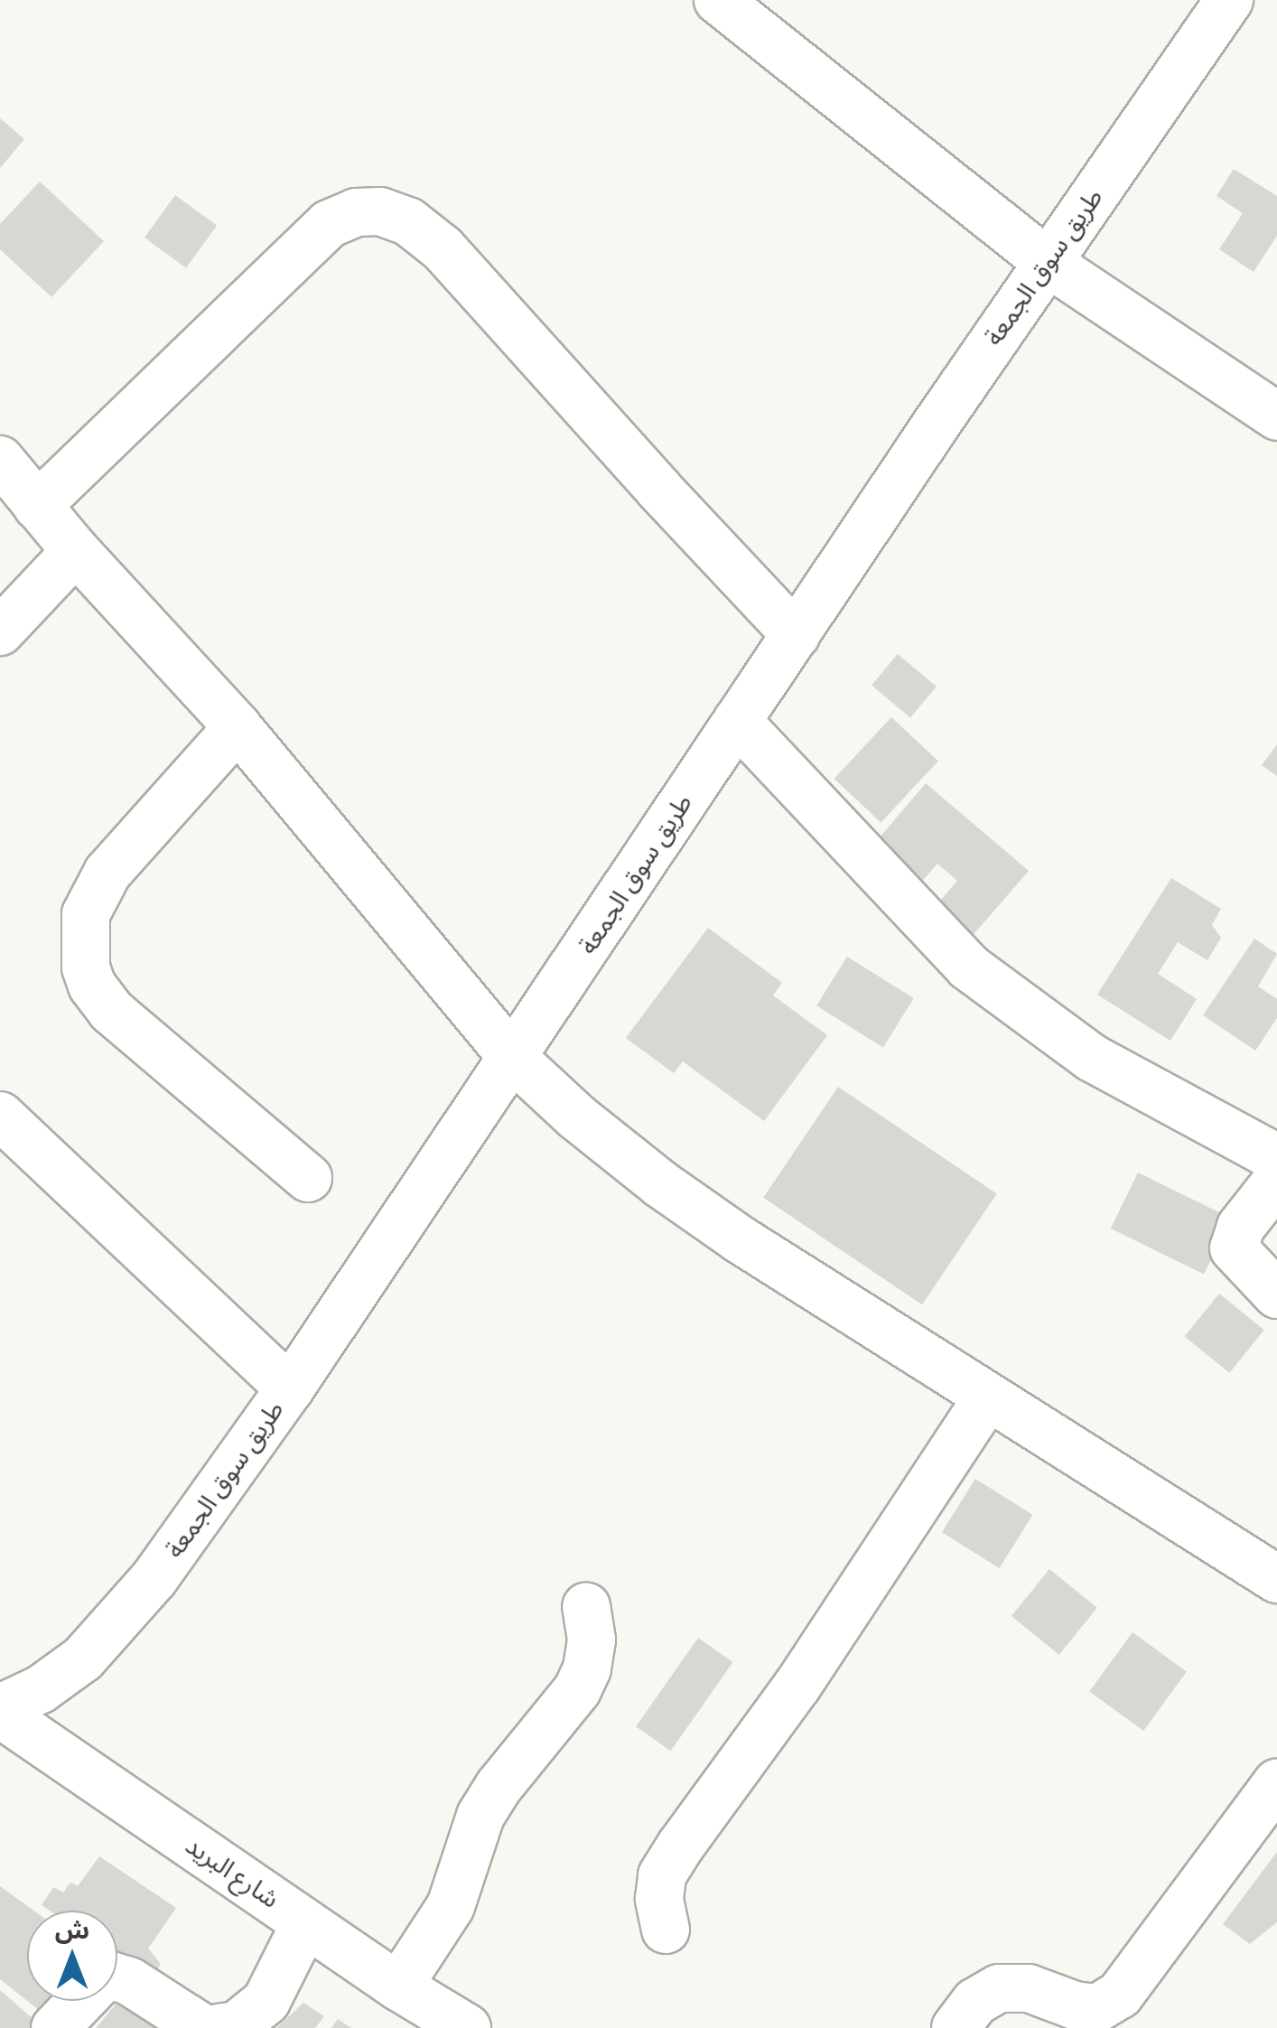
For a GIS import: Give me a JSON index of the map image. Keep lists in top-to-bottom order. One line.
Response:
{"streets":{"street":["طريق سوق الجمعة","شارع البريد"]},"crossings":[["طريق سوق الجمعة","شارع البريد"]],"north":"top"}
